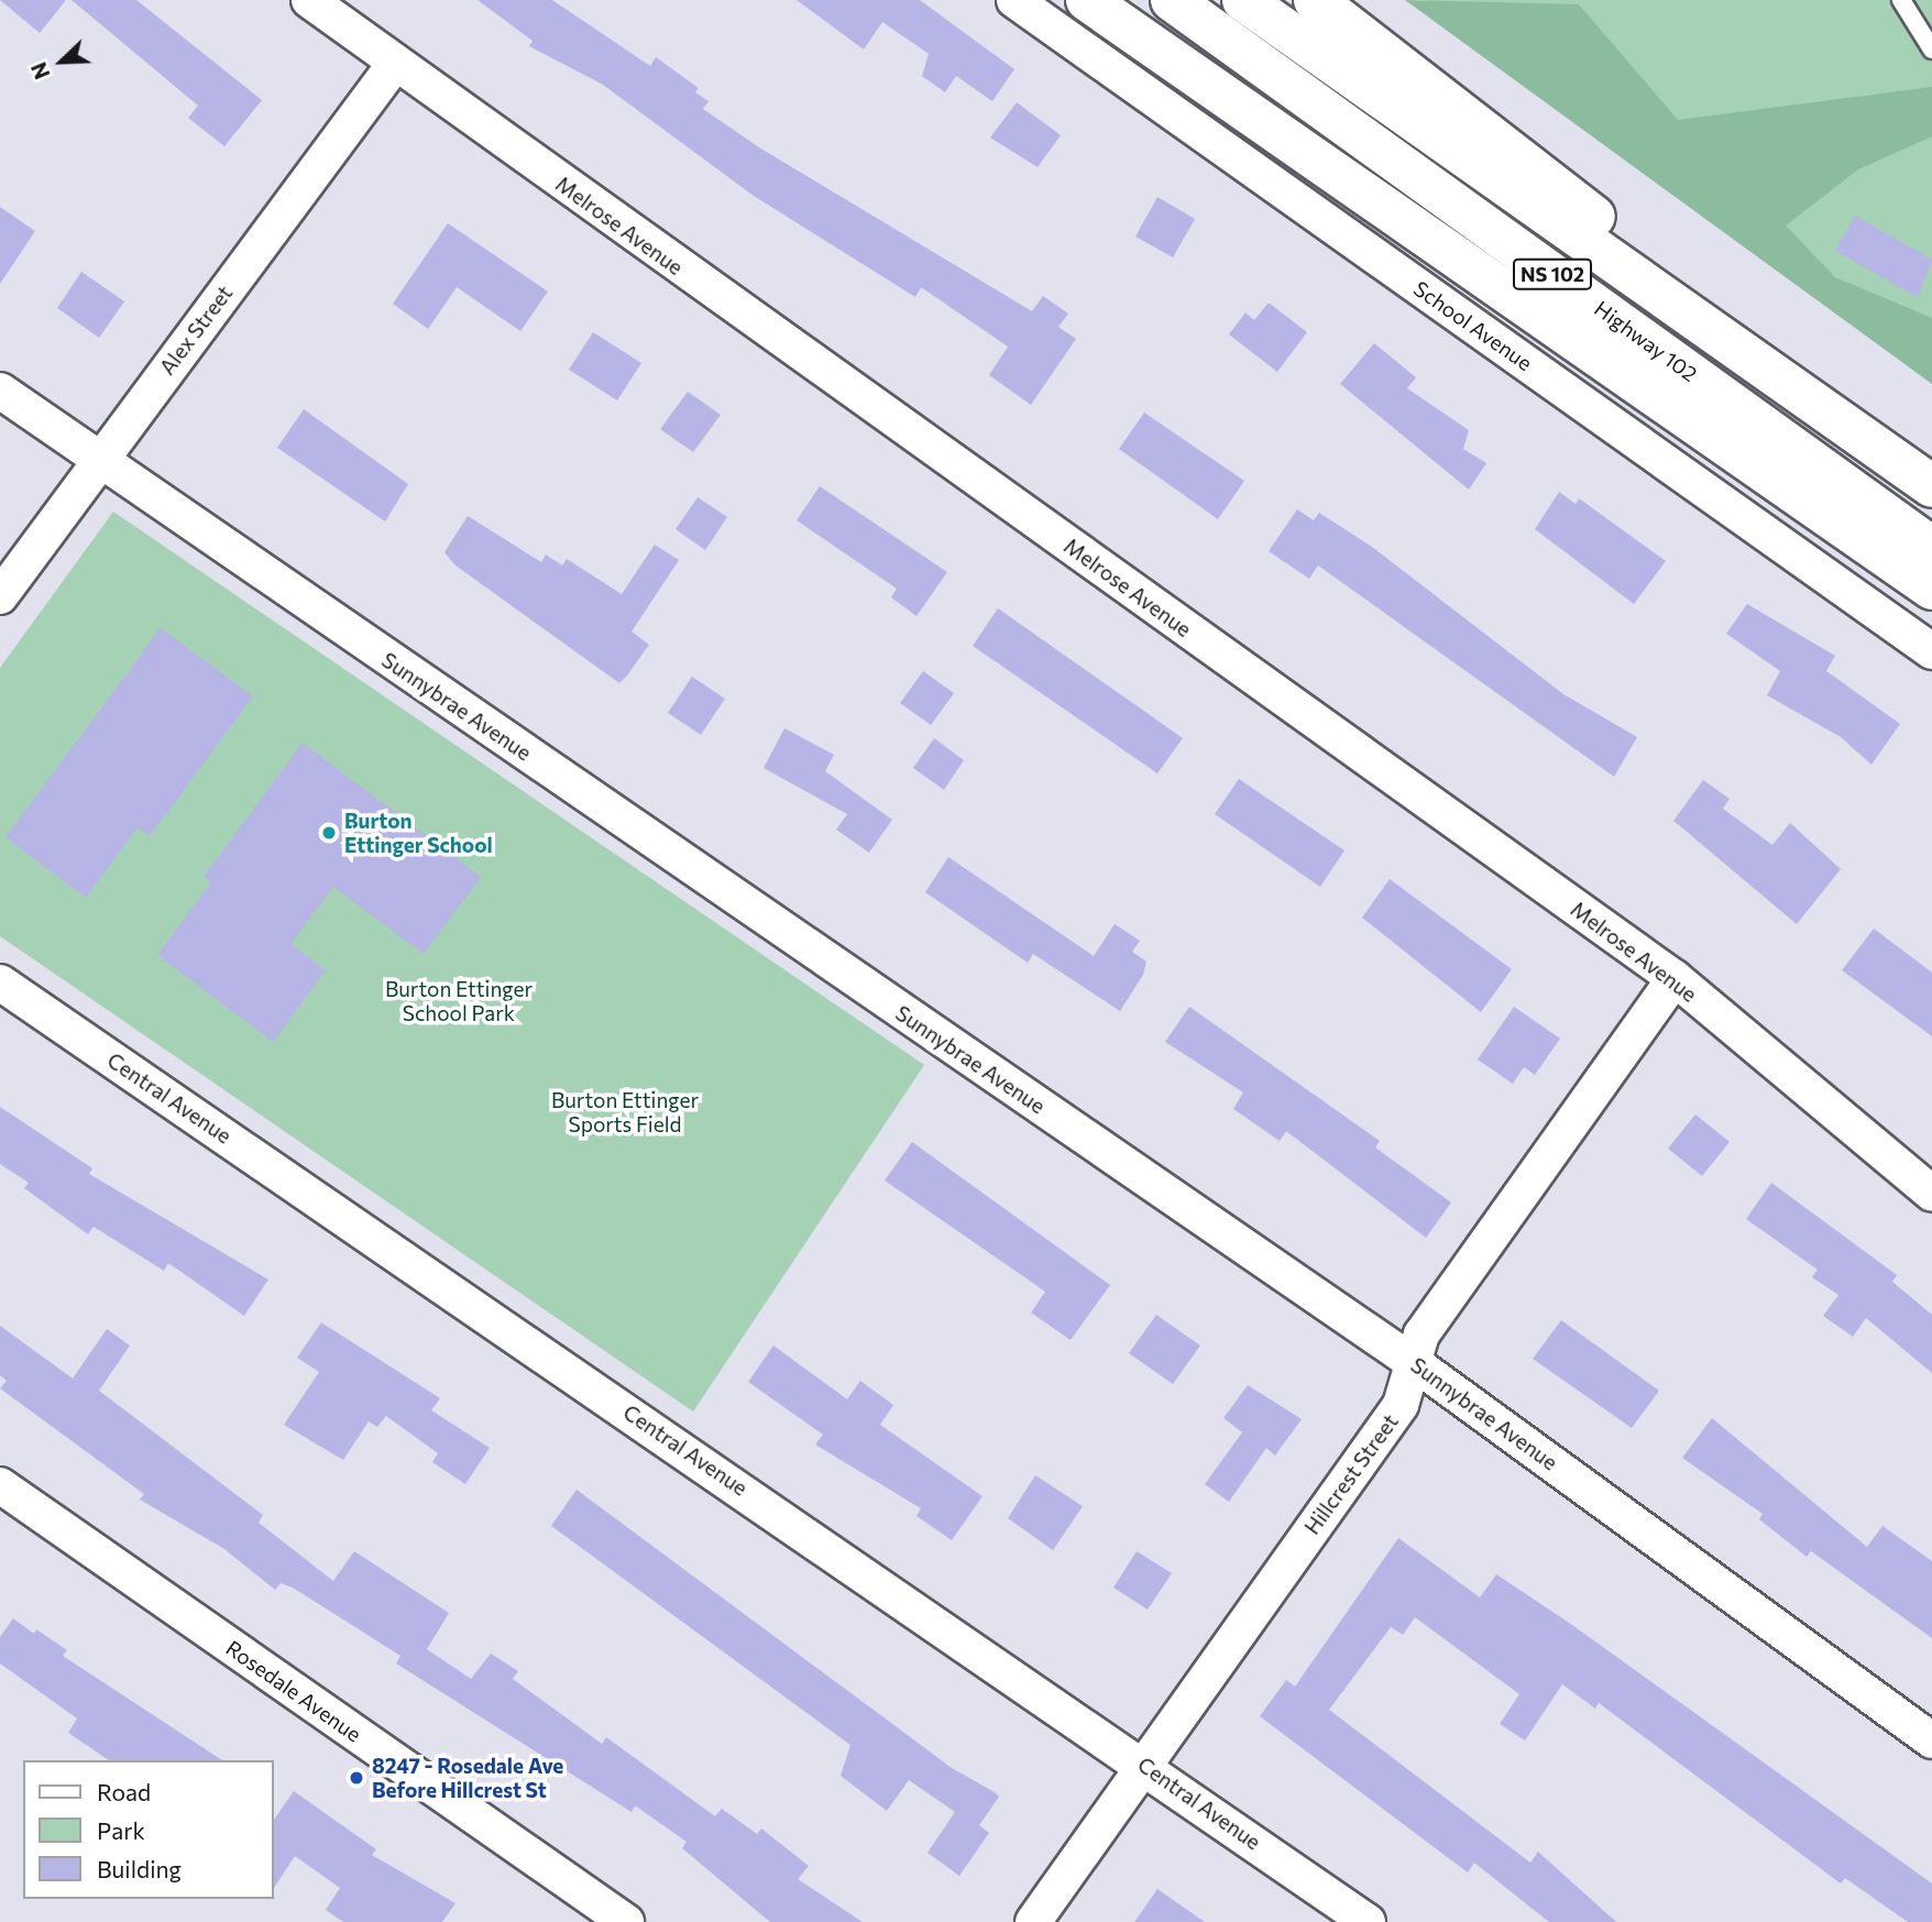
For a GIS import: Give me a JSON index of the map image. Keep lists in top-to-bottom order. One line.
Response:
{"streets":{"highway":["NS 102","Highway 102"],"street":["Melrose Avenue","School Avenue","Alex Street","Sunnybrae Avenue","Central Avenue","Hillcrest Street","Rosedale Avenue"]},"crossings":[["Melrose Avenue","Alex Street"],["Melrose Avenue","Hillcrest Street"],["Alex Street","Sunnybrae Avenue"],["Sunnybrae Avenue","Hillcrest Street"],["Central Avenue","Hillcrest Street"]],"parks":["Burton Ettinger School Park","Burton Ettinger Sports Field"],"places":["Burton Ettinger School","8247 - Rosedale Ave Before Hillcrest St"],"legend":["Road","Park","Building"],"north":"bottom left"}
